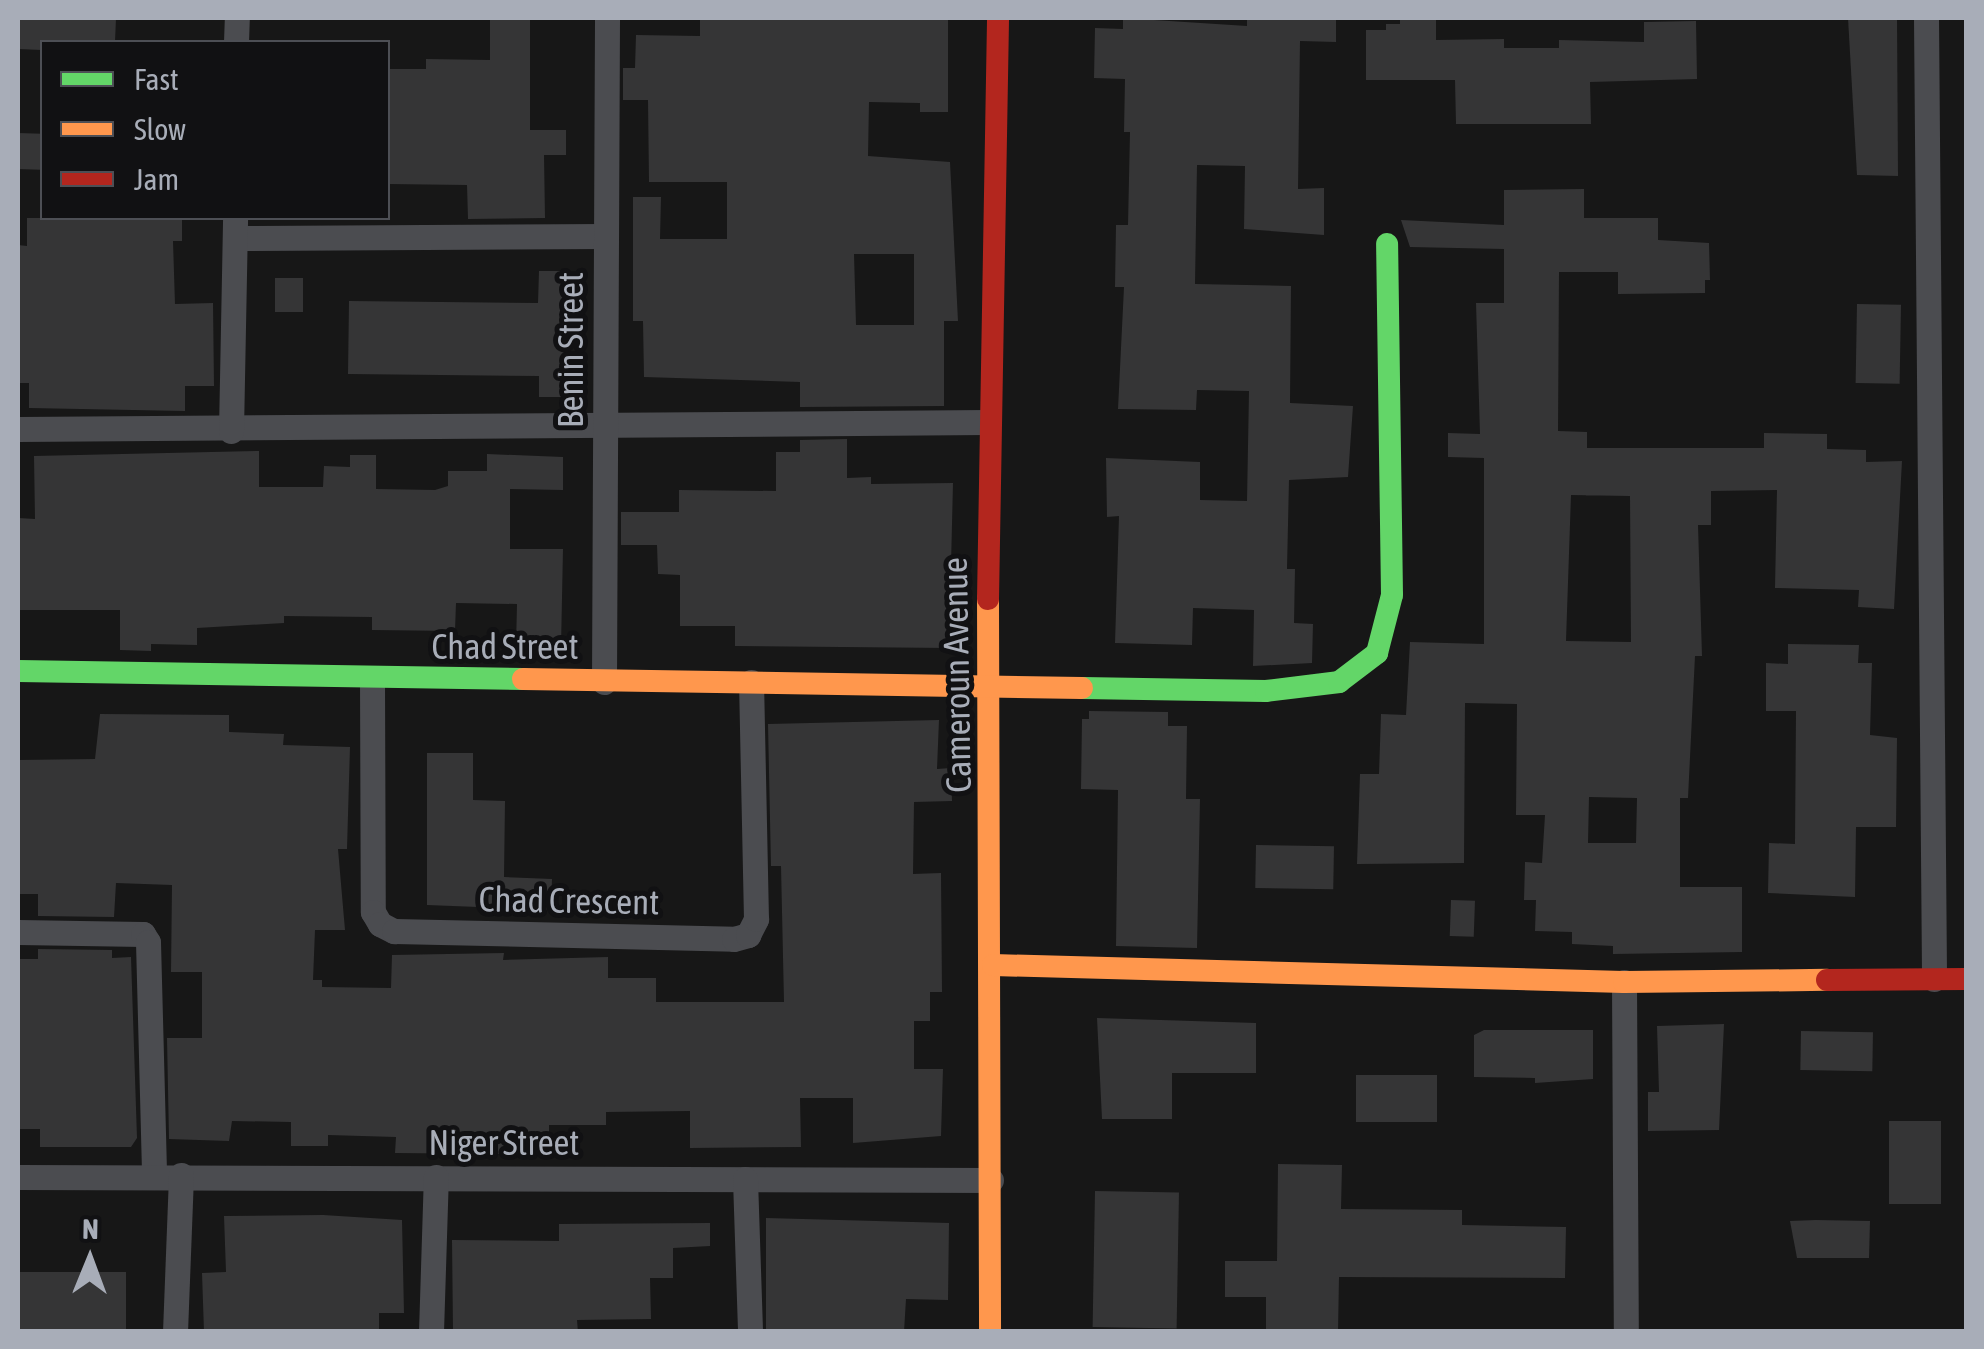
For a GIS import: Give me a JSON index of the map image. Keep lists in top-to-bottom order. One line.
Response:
{"streets":{"street":["Benin Street","Chad Street","Cameroun Avenue","Chad Crescent","Niger Street"]},"crossings":[["Benin Street","Chad Street"],["Chad Street","Cameroun Avenue"],["Chad Street","Chad Crescent"],["Cameroun Avenue","Niger Street"]],"legend":["Fast","Slow","Jam"],"north":"top"}
